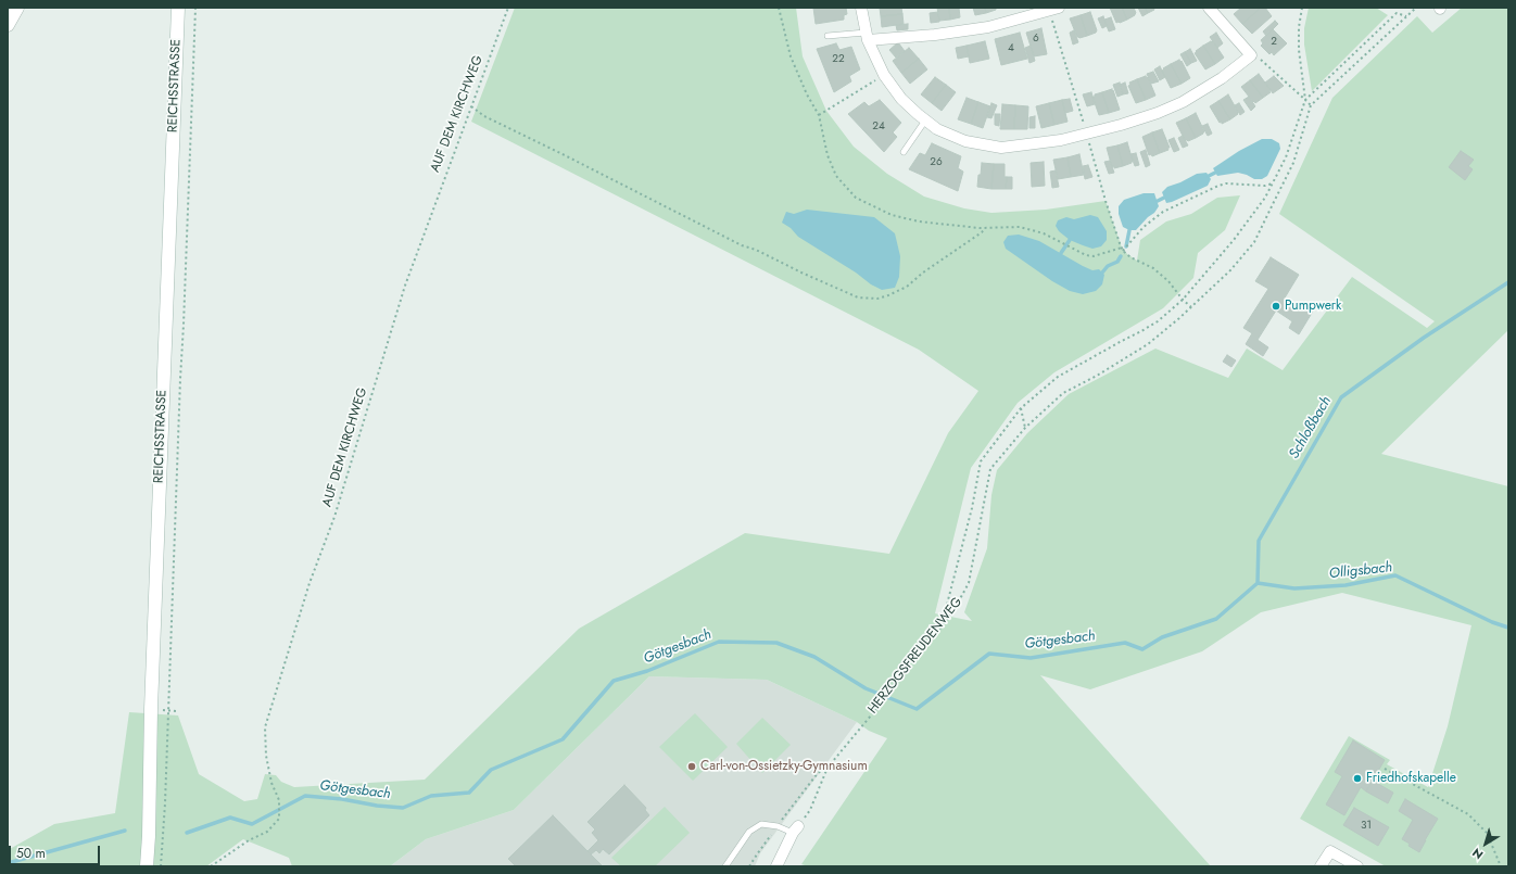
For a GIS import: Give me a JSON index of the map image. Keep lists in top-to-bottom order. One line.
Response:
{"streets":{"main road":["REICHSSTRASSE"],"path":["AUF DEM KIRCHWEG","HERZOGSFREUDENWEG"]},"water":["Schloßbach","Olligsbach","Götgesbach"],"places":["Pumpwerk","Carl-von-Ossietzky-Gymnasium","Friedhofskapelle"],"house_numbers":["6","2","4","22","24","26","31"],"scale_bar":"50 m","north":"bottom left"}
